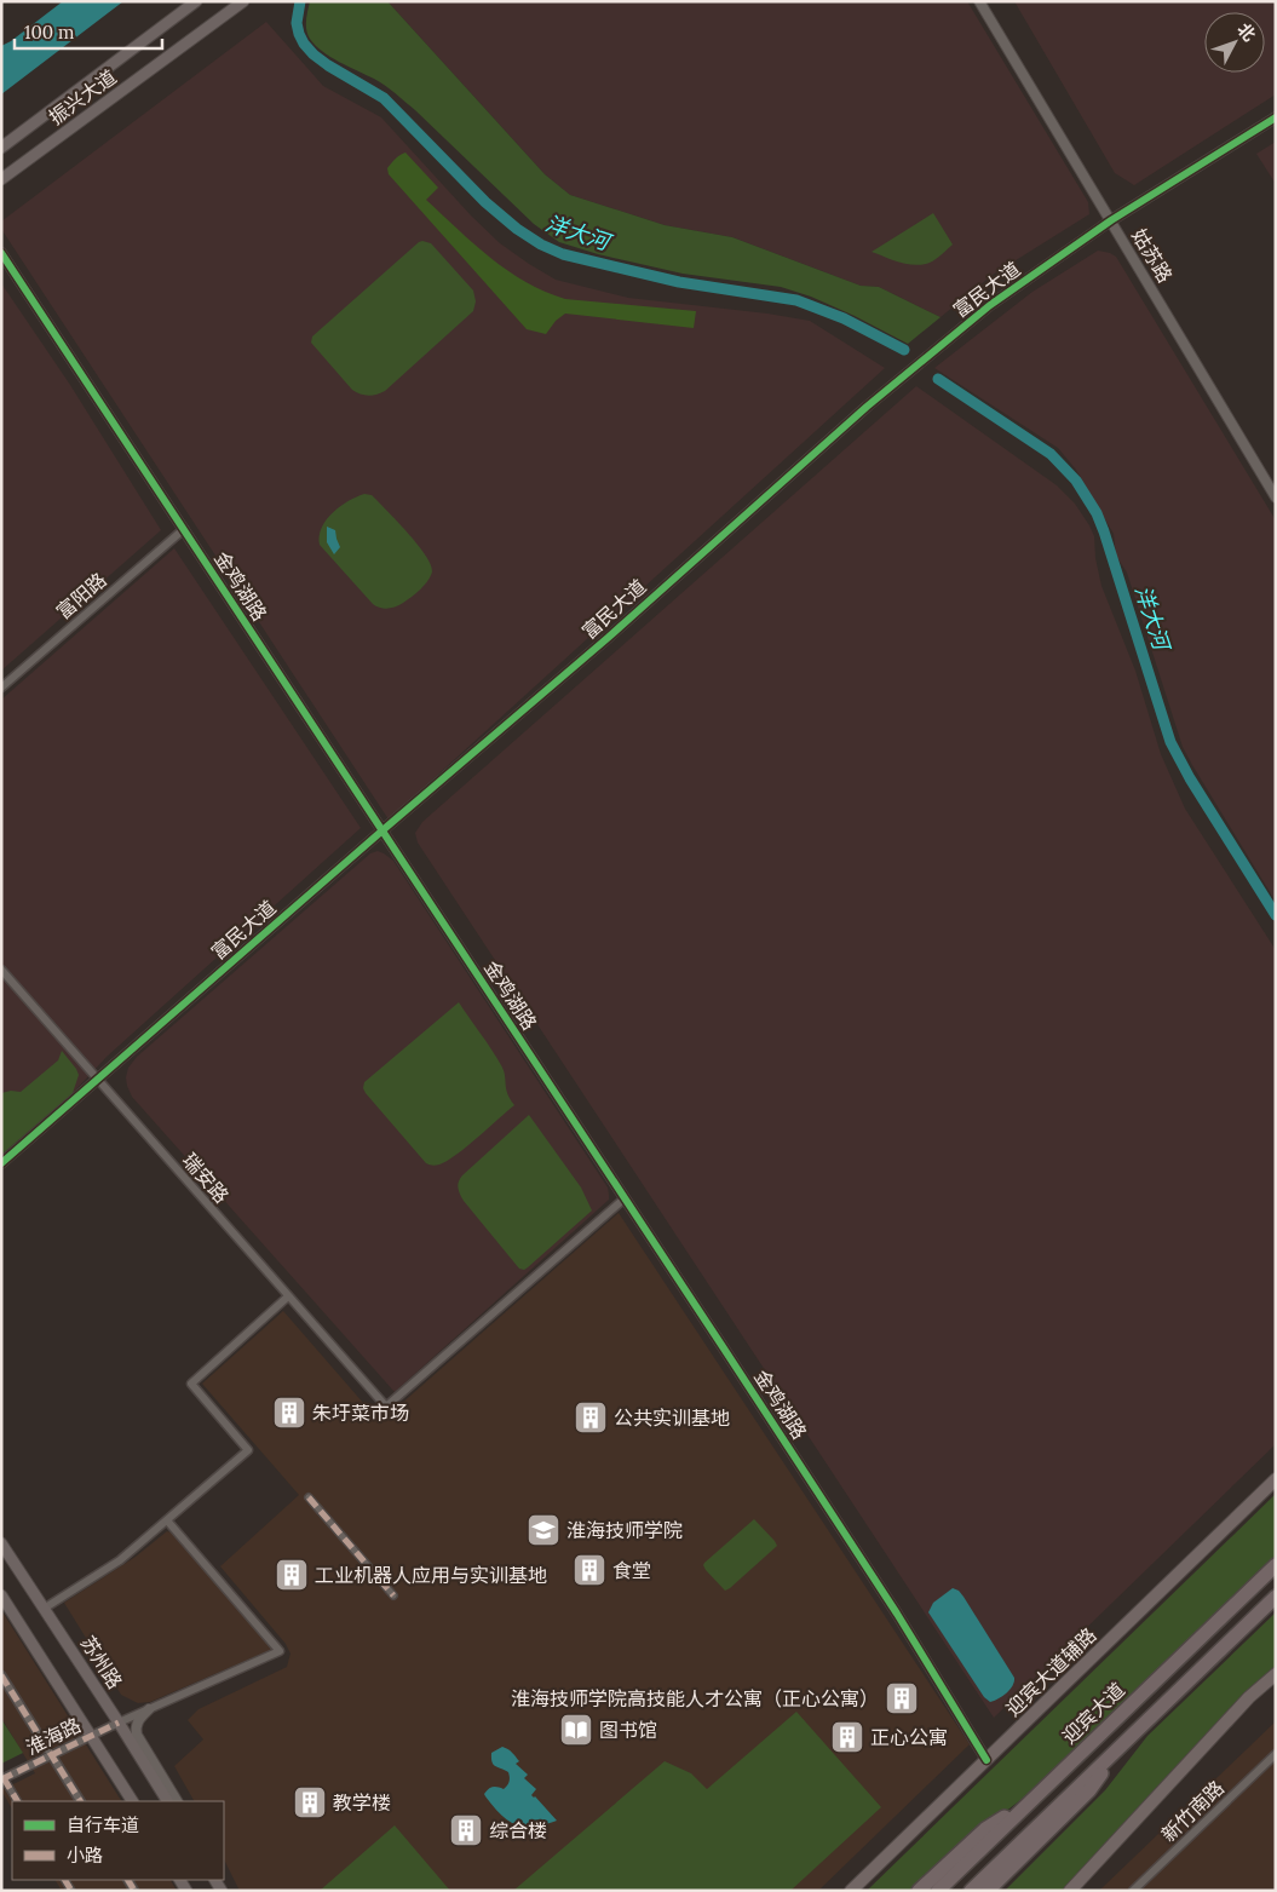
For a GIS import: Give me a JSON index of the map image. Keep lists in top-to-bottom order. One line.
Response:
{"streets":{"highway":["迎宾大道"],"main road":["振兴大道","苏州路","迎宾大道辅路"],"street":["姑苏路","富民大道","金鸡湖路","富阳路","瑞安路","淮海路","新竹南路"]},"crossings":[["姑苏路","富民大道"],["富民大道","金鸡湖路"],["富民大道","瑞安路"],["金鸡湖路","富阳路"],["金鸡湖路","瑞安路"],["金鸡湖路","迎宾大道辅路"],["苏州路","淮海路"]],"water":["洋大河"],"places":{"building":["朱圩菜市场","公共实训基地","食堂","工业机器人应用与实训基地","淮海技师学院高技能人才公寓（正心公寓）","正心公寓","教学楼","综合楼"],"school or university":["淮海技师学院"],"library":["图书馆"]},"legend":["自行车道","小路"],"scale_bar":"100 m","north":"top right"}
